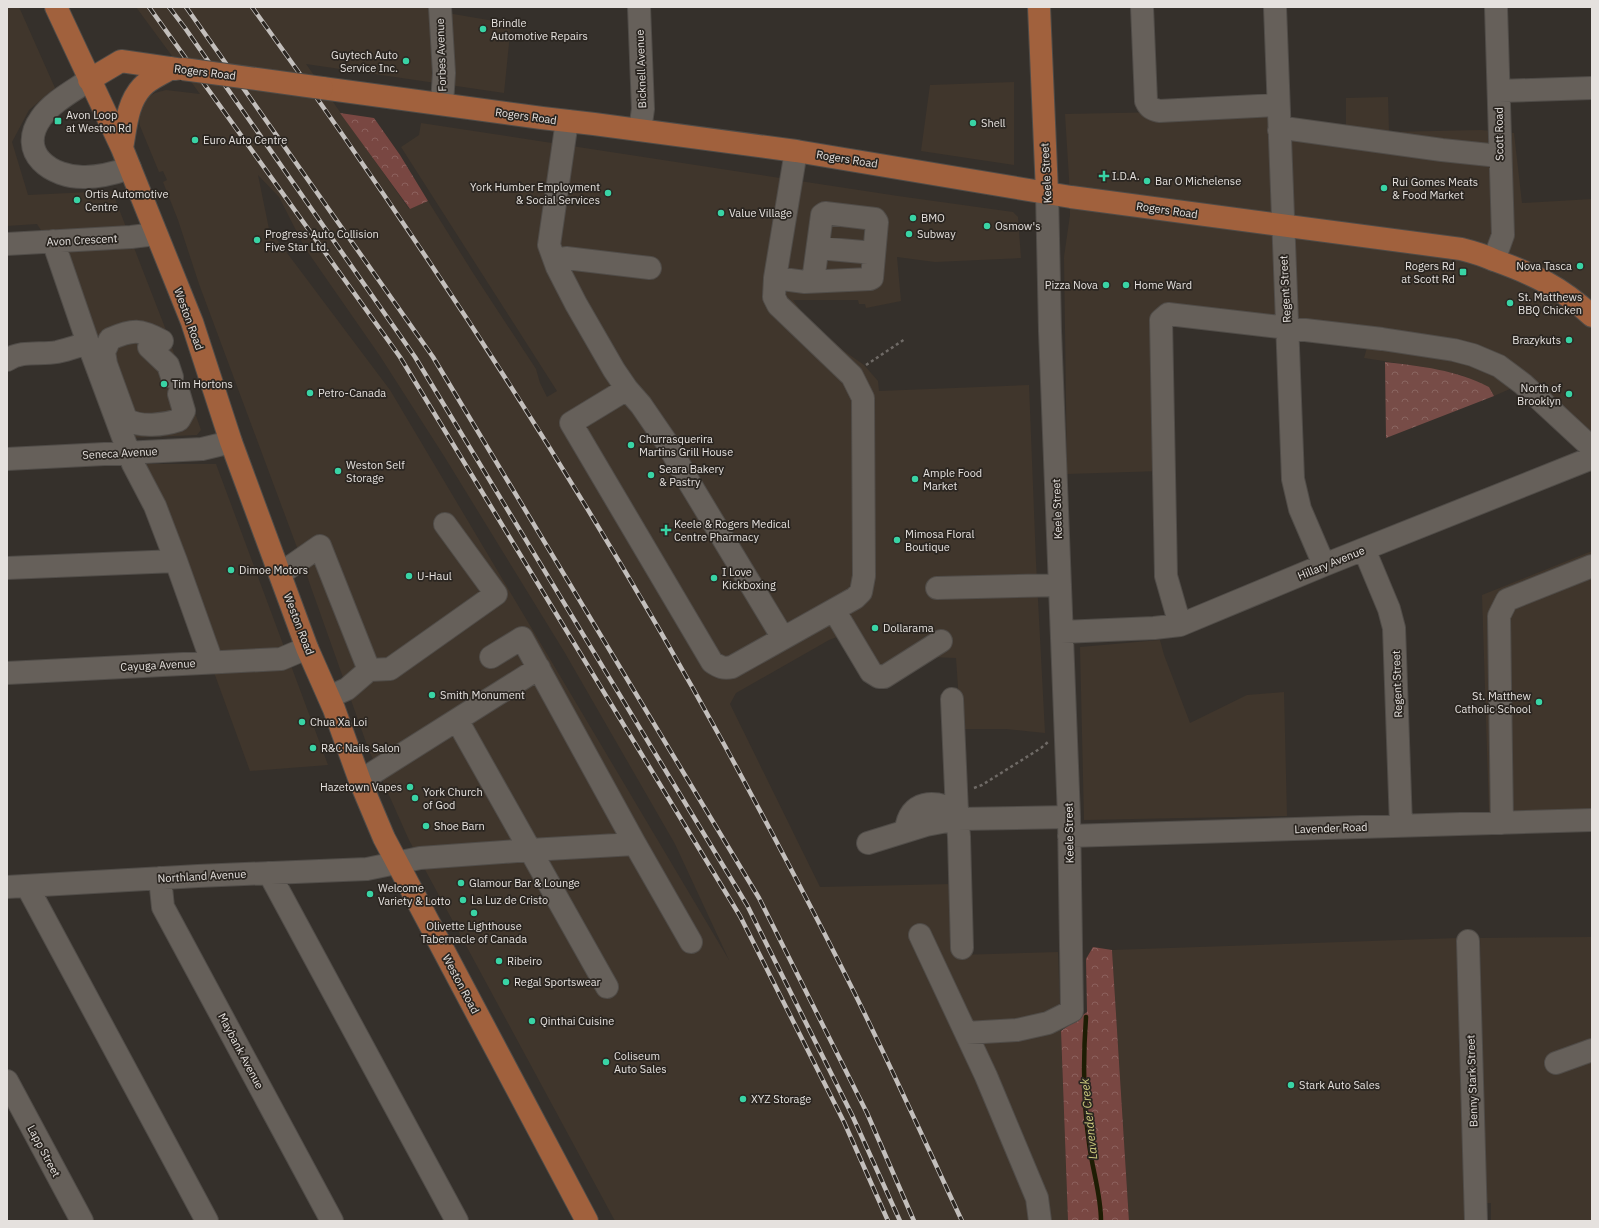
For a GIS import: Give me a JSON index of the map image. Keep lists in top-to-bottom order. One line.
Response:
{"streets":{"main road":["Rogers Road","Keele Street","Weston Road"],"street":["Forbes Avenue","Bicknell Avenue","Scott Road","Avon Crescent","Regent Street","Seneca Avenue","Hillary Avenue","Cayuga Avenue","Lavender Road","Northland Avenue","Maybank Avenue","Benny Stark Street","Lapp Street"]},"crossings":[["Forbes Avenue","Rogers Road"],["Bicknell Avenue","Rogers Road"],["Rogers Road","Scott Road"],["Rogers Road","Keele Street"],["Rogers Road","Regent Street"],["Rogers Road","Weston Road"],["Keele Street","Hillary Avenue"],["Keele Street","Lavender Road"],["Avon Crescent","Weston Road"],["Regent Street","Hillary Avenue"],["Regent Street","Lavender Road"],["Weston Road","Seneca Avenue"],["Weston Road","Cayuga Avenue"],["Weston Road","Northland Avenue"],["Northland Avenue","Maybank Avenue"]],"water":["Lavender Creek"],"places":{"other":["Brindle Automotive Repairs","Guytech Auto Service Inc.","Shell","Euro Auto Centre","Bar O Michelense","Rui Gomes Meats & Food Market","York Humber Employment & Social Services","Ortis Automotive Centre","Value Village","BMO","Osmow's","Subway","Progress Auto Collision Five Star Ltd.","Nova Tasca","Pizza Nova","Home Ward","St. Matthews BBQ Chicken","Brazykuts","Tim Hortons","Petro-Canada","North of Brooklyn","Churrasquerira Martins Grill House","Weston Self Storage","Seara Bakery & Pastry","Ample Food Market","Mimosa Floral Boutique","Dimoe Motors","U-Haul","I Love Kickboxing","Dollarama","Smith Monument","St. Matthew Catholic School","Chua Xa Loi","R&C Nails Salon","Hazetown Vapes","York Church of God","Shoe Barn","Glamour Bar & Lounge","Welcome Variety & Lotto","La Luz de Cristo","Olivette Lighthouse Tabernacle of Canada","Ribeiro","Regal Sportswear","Qinthai Cuisine","Coliseum Auto Sales","Stark Auto Sales","XYZ Storage"],"transit":["Avon Loop at Weston Rd","Rogers Rd at Scott Rd"],"health":["I.D.A.","Keele & Rogers Medical Centre Pharmacy"]}}
